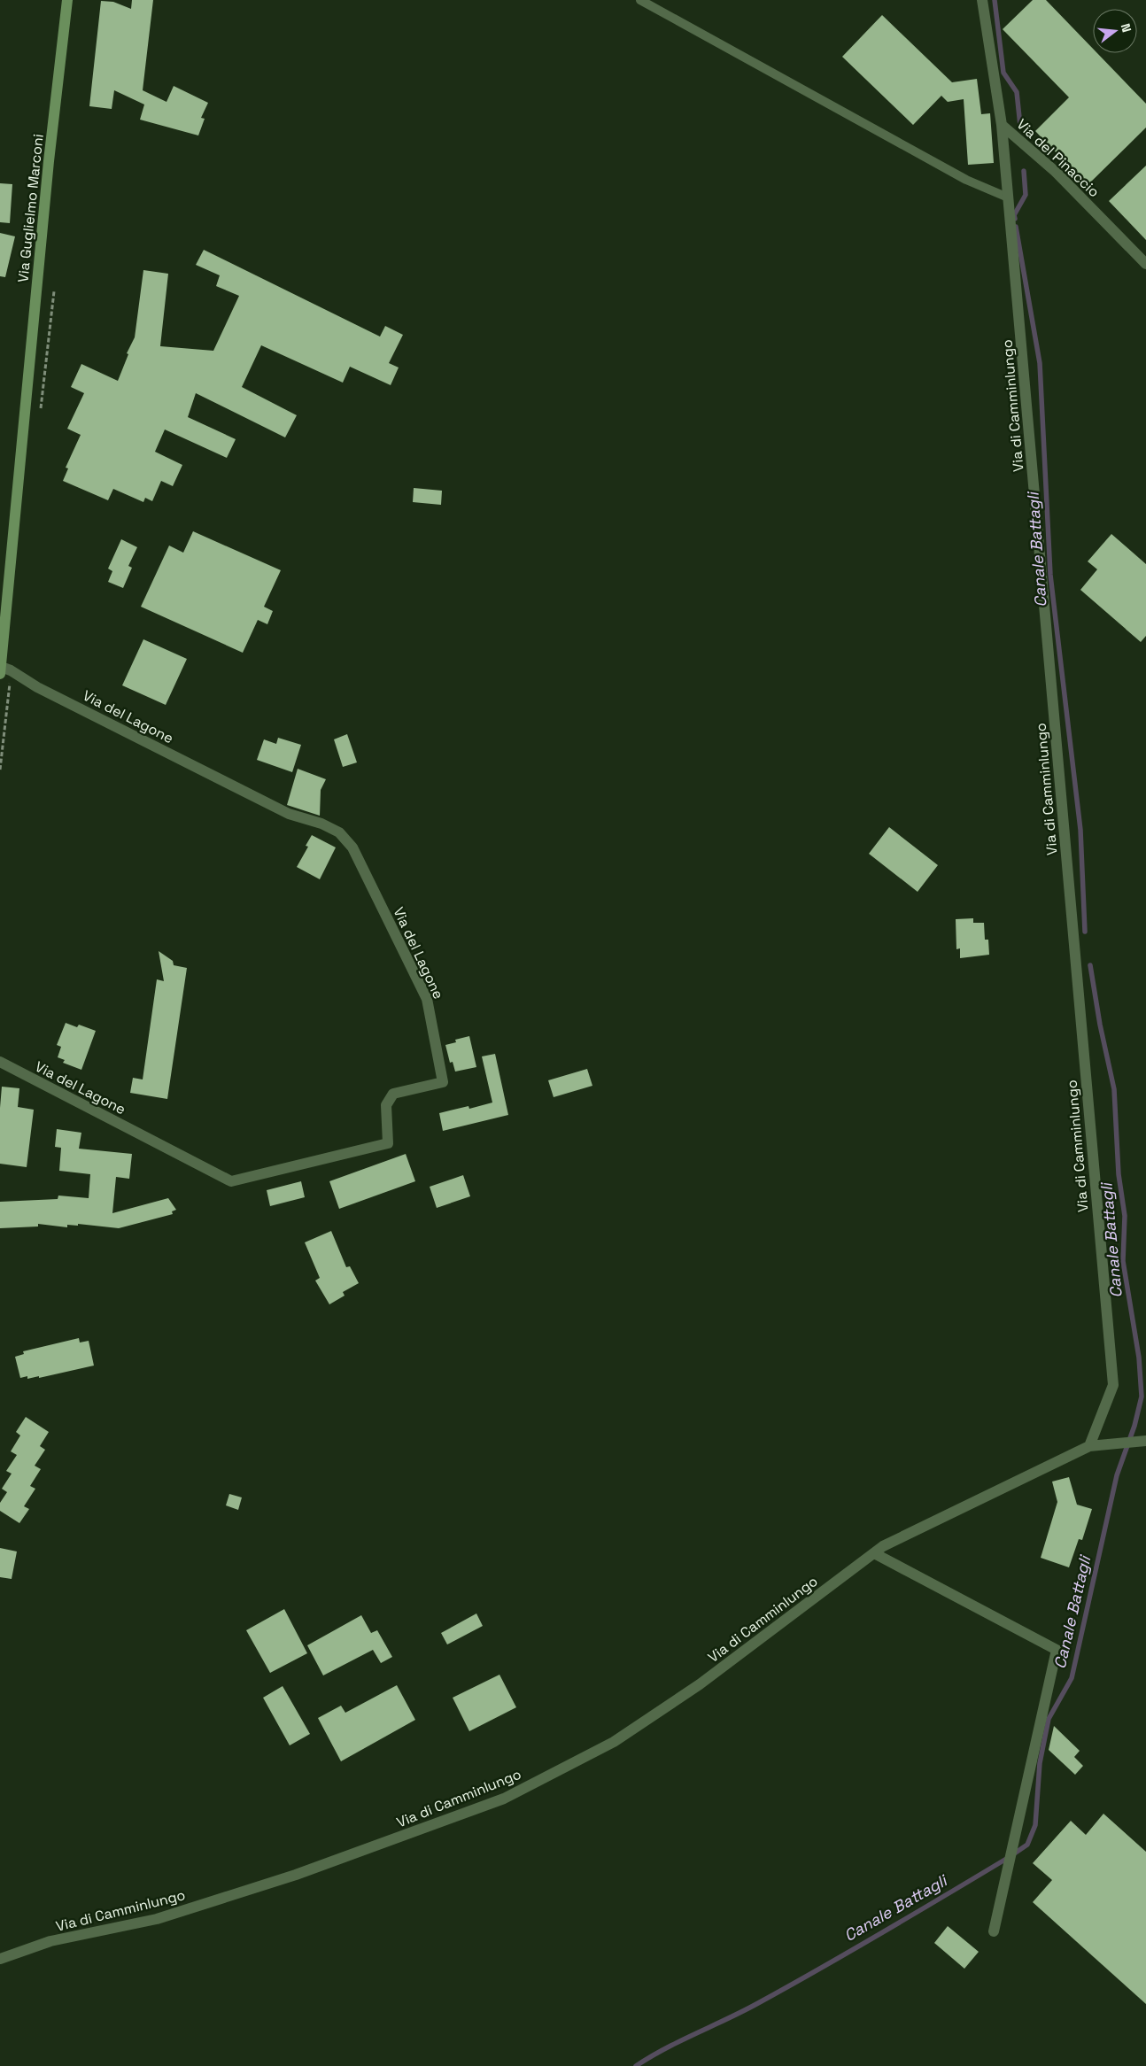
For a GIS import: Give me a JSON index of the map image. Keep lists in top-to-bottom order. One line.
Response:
{"streets":{"street":["Via del Pinaccio","Via Guglielmo Marconi","Via di Camminlungo","Via del Lagone"]},"crossings":[["Via del Pinaccio","Via di Camminlungo"],["Via Guglielmo Marconi","Via del Lagone"]],"water":["Canale Battagli"],"north":"right"}
